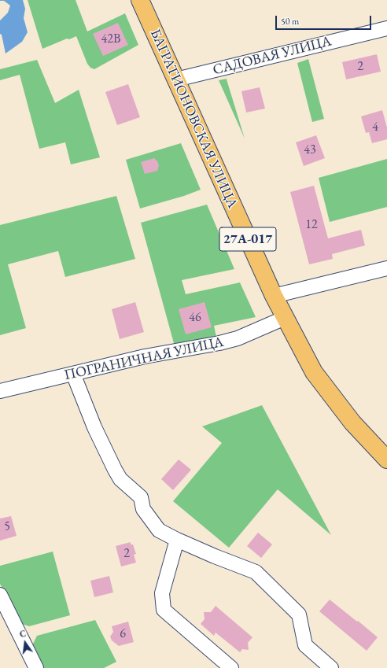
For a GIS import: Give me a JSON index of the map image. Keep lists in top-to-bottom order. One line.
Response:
{"streets":{"main road":["БАГРАТИОНОВСКАЯ УЛИЦА","27А-017"],"street":["САДОВАЯ УЛИЦА","ПОГРАНИЧНАЯ УЛИЦА"]},"crossings":[["САДОВАЯ УЛИЦА","БАГРАТИОНОВСКАЯ УЛИЦА"],["БАГРАТИОНОВСКАЯ УЛИЦА","ПОГРАНИЧНАЯ УЛИЦА"]],"house_numbers":["42В","2","4","43","12","46","5","2","6"],"scale_bar":"50 m","north":"top"}
